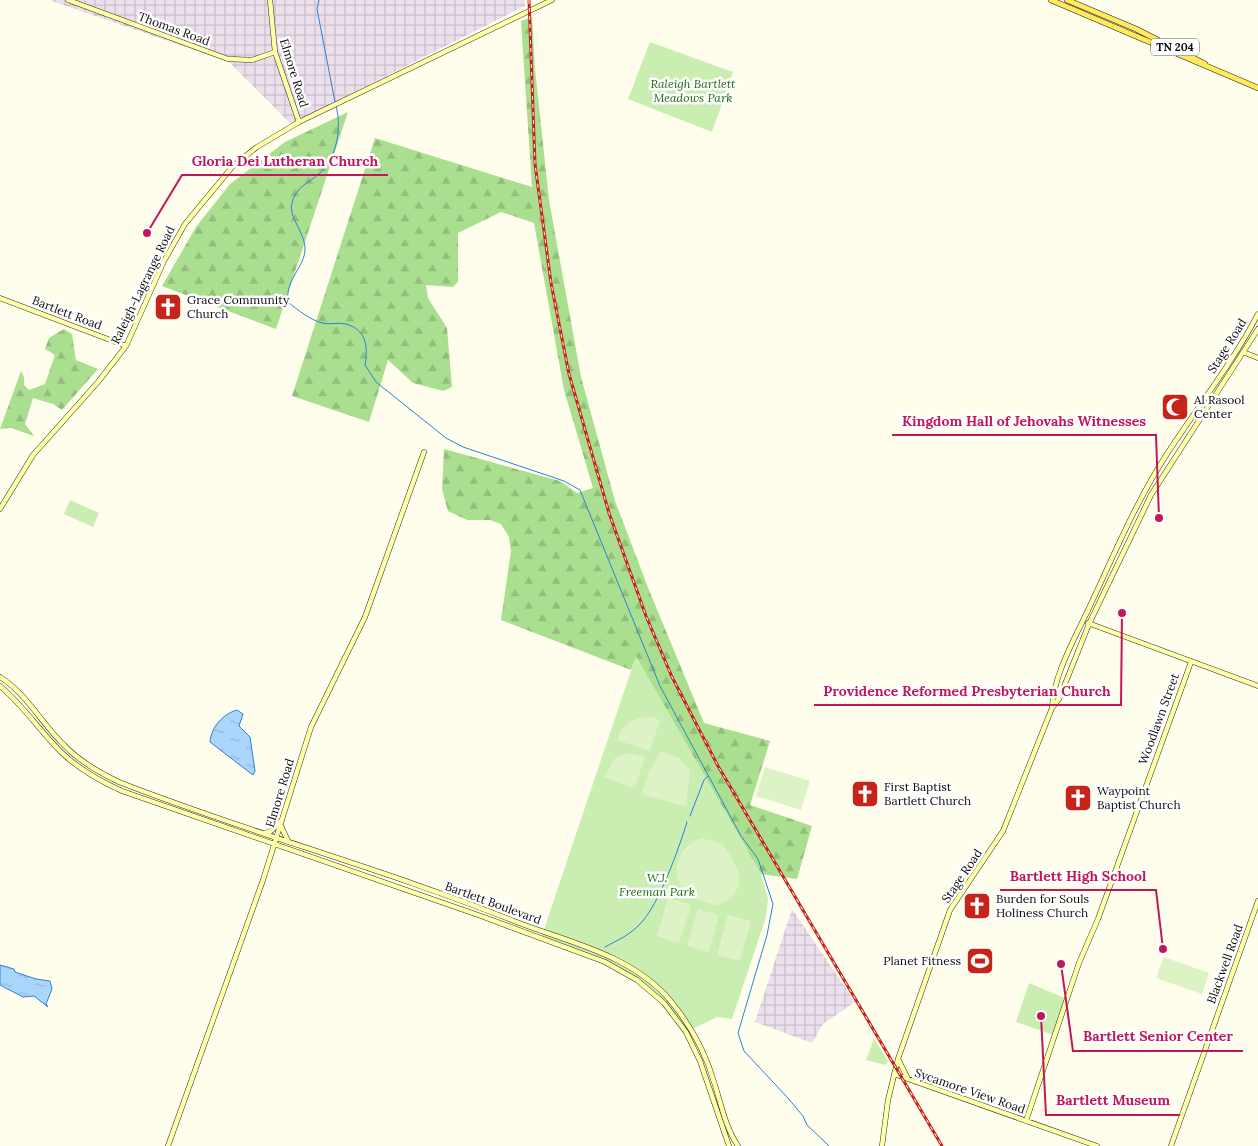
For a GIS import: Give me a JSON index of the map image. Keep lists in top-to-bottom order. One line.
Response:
{"streets":{"main road":["Thomas Road","TN 204","Elmore Road","Raleigh-Lagrange Road","Bartlett Road","Stage Road","Woodlawn Street","Bartlett Boulevard","Blackwell Road","Sycamore View Road"]},"crossings":[["Thomas Road","Elmore Road"],["Elmore Road","Raleigh-Lagrange Road"],["Elmore Road","Bartlett Boulevard"],["Raleigh-Lagrange Road","Bartlett Road"],["Stage Road","Sycamore View Road"],["Woodlawn Street","Sycamore View Road"]],"parks":["Raleigh Bartlett Meadows Park","W.J. Freeman Park"],"places":{"other":["Gloria Dei Lutheran Church","Kingdom Hall of Jehovahs Witnesses","Providence Reformed Presbyterian Church","Bartlett High School","Bartlett Senior Center","Bartlett Museum"],"church":["Grace Community Church","First Baptist Bartlett Church","Waypoint Baptist Church","Burden for Souls Holiness Church"],"mosque":["Al Rasool Center"],"sports":["Planet Fitness"]}}
